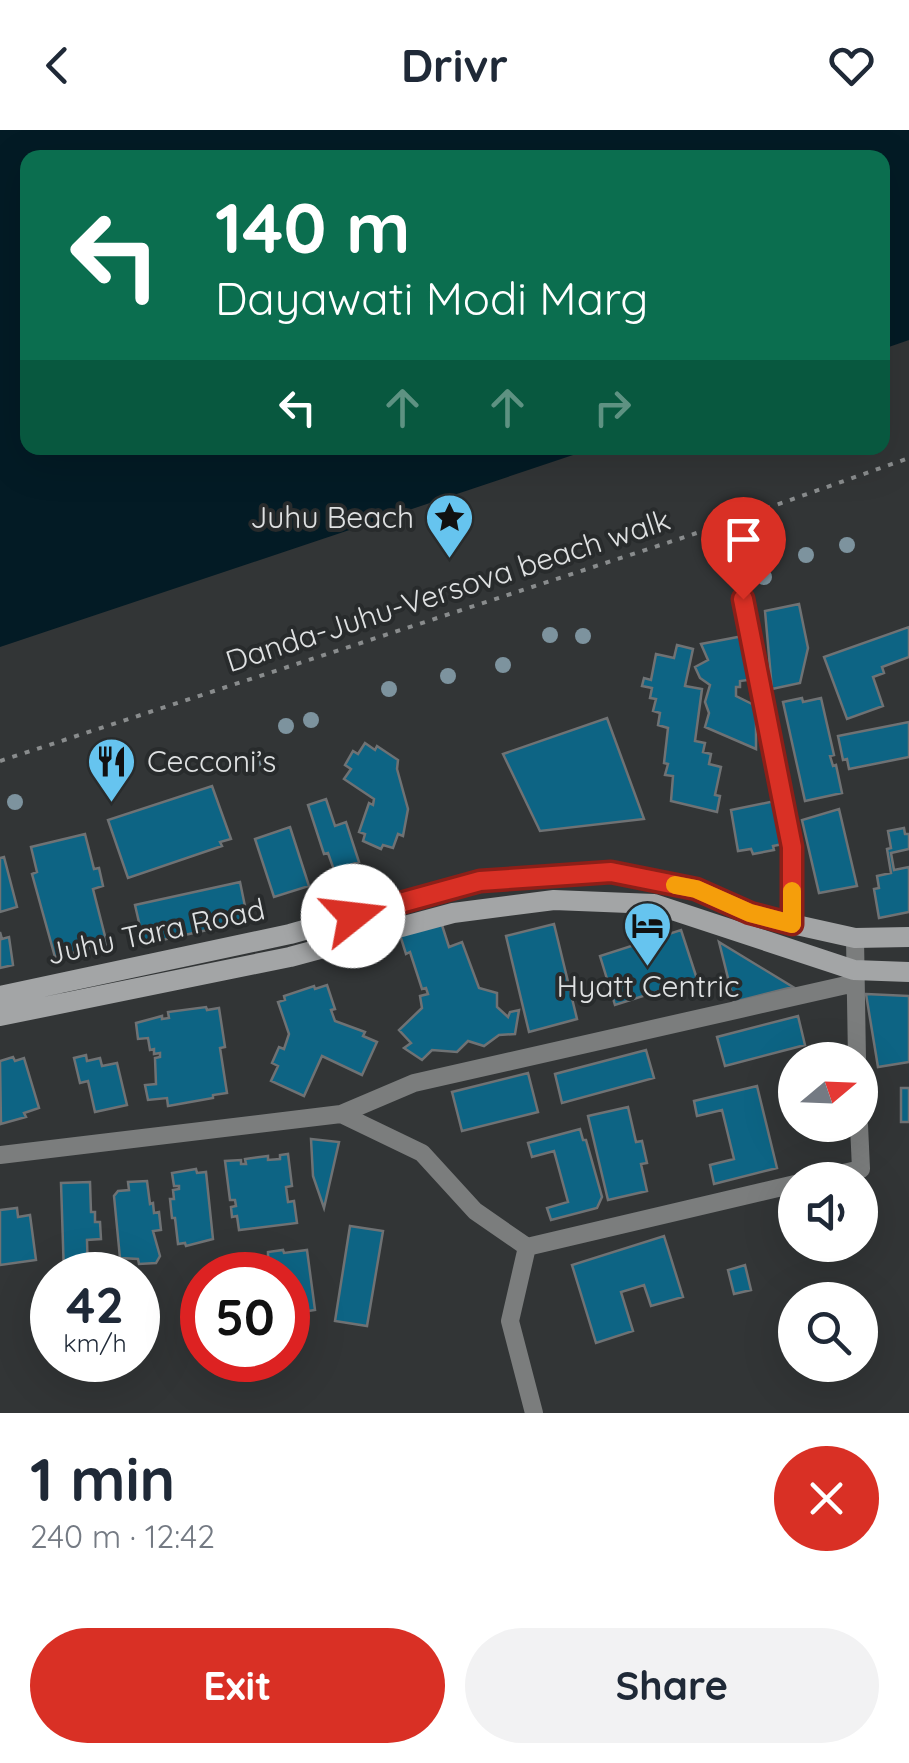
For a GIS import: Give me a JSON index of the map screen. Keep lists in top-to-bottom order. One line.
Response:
{"streets":{"main road":["Juhu Tara Road"],"path":["Danda-Juhu-Versova beach walk"]},"places":{"place":["Juhu Beach"],"restaurant":["Cecconi’s"],"hotel":["Hyatt Centric"]},"north":"right","page":{"header":"Drivr","turn":["140 m","Dayawati Modi Marg"],"speed":"42 km/h","limit":"50","heading":["1 min","240 m · 12:42"],"buttons":["Exit","Share"]}}
